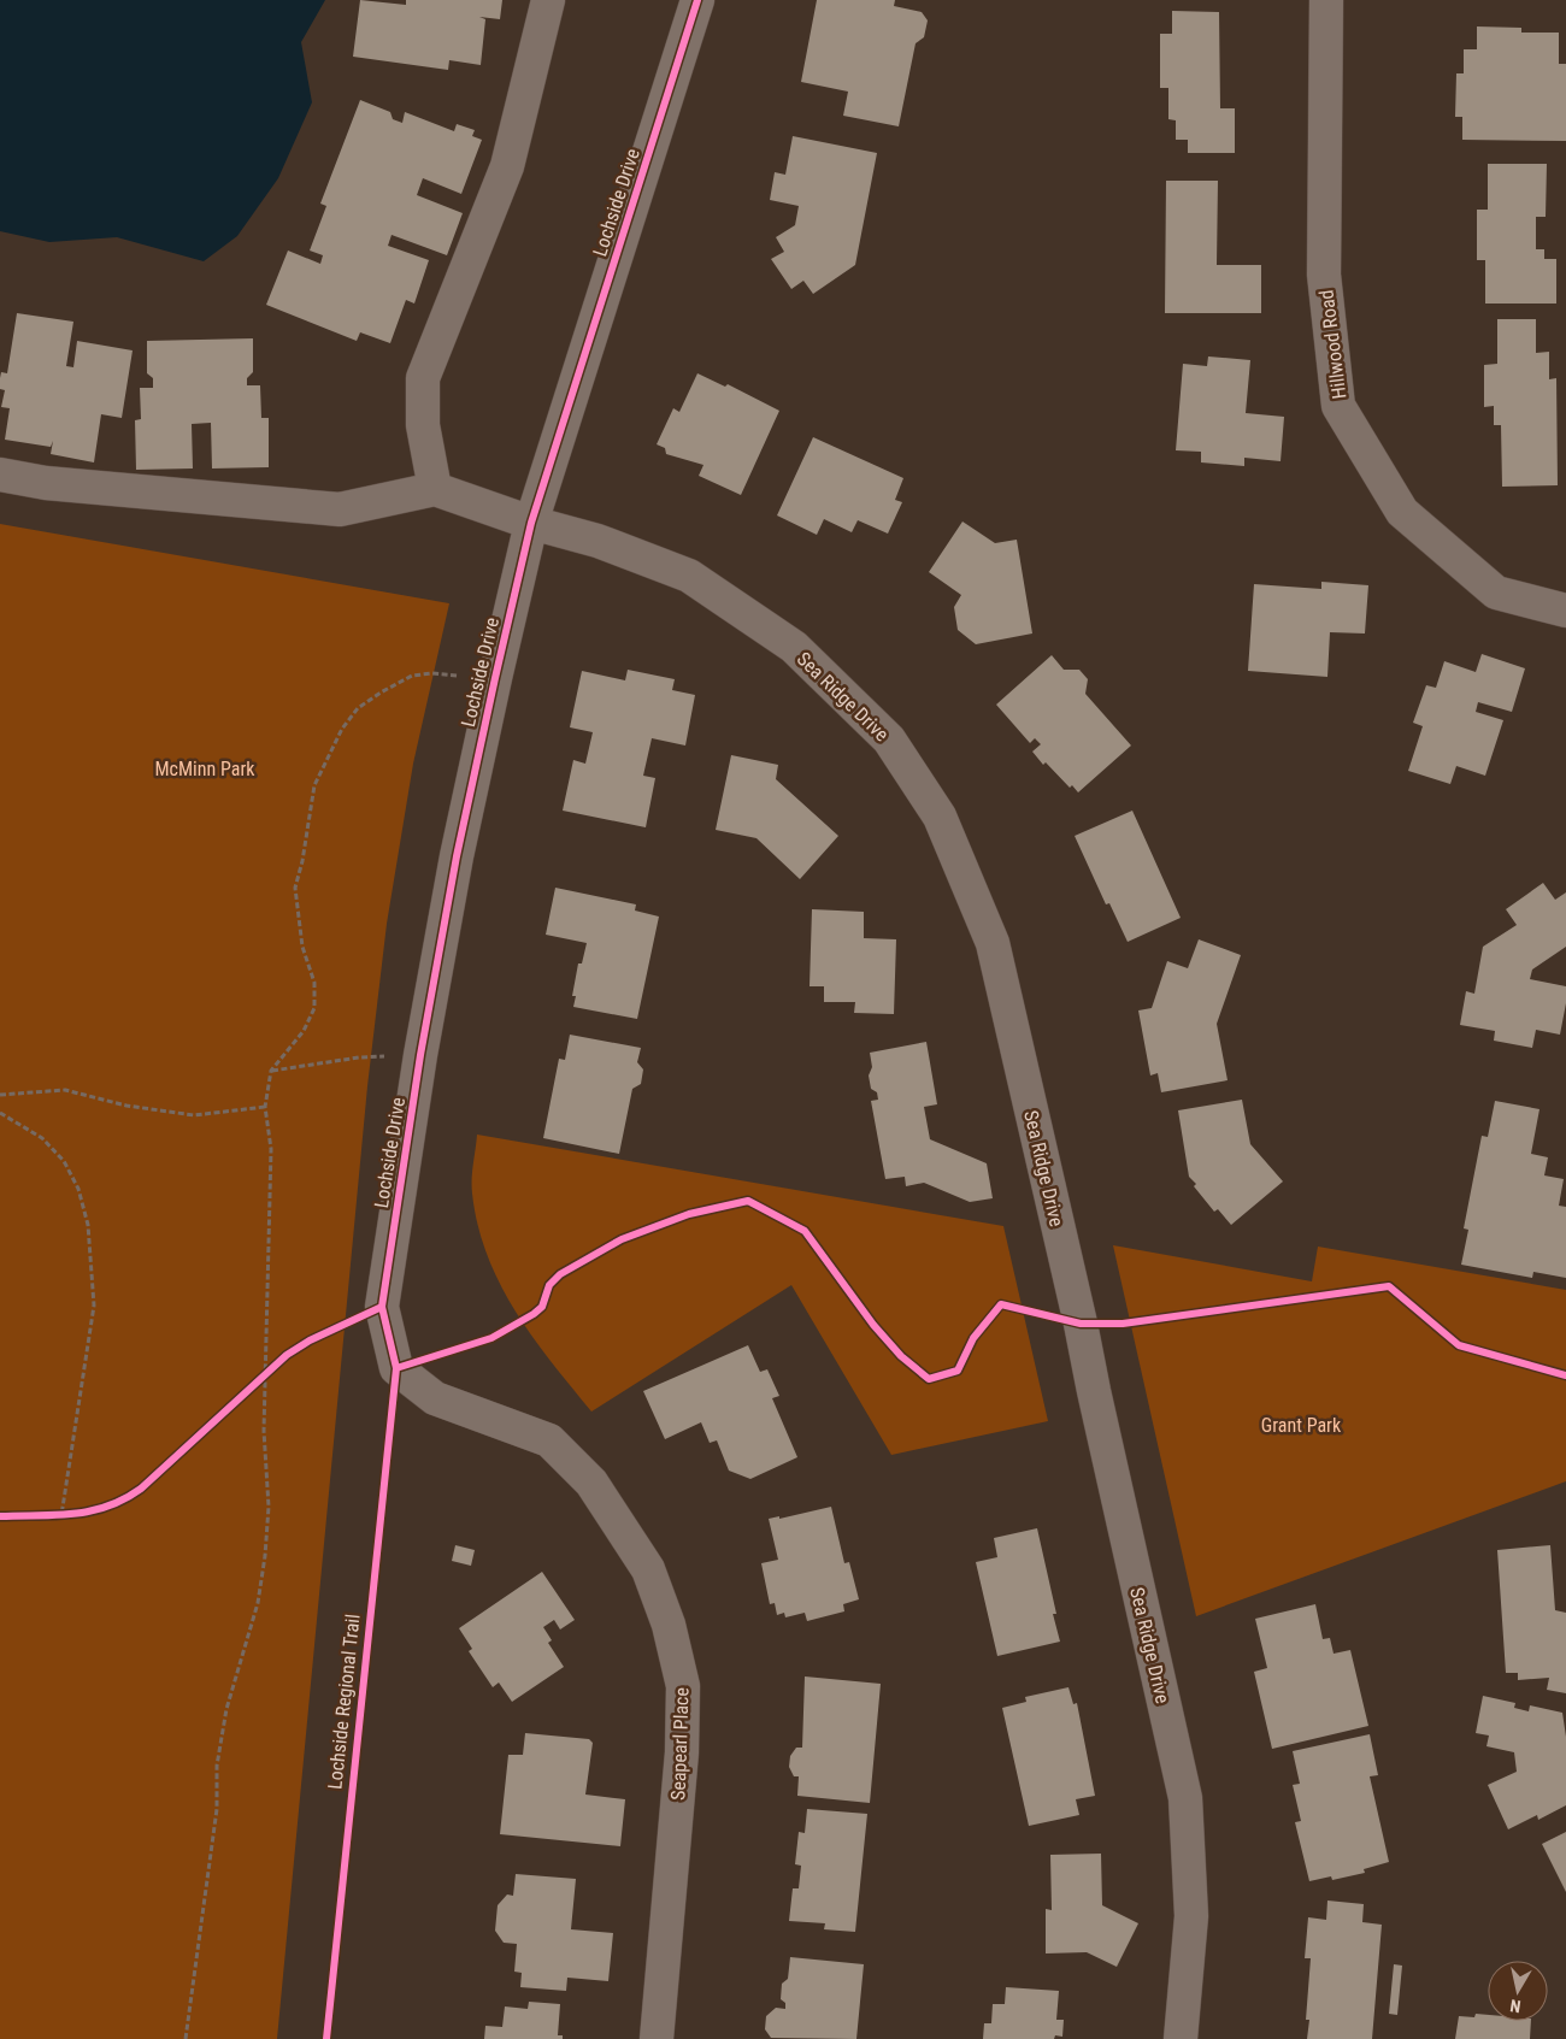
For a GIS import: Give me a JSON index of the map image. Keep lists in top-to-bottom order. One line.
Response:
{"streets":{"street":["Lochside Drive","Hillwood Road","Sea Ridge Drive","Seapearl Place"],"cycle path":["Lochside Regional Trail"]},"crossings":[["Lochside Drive","Sea Ridge Drive"],["Lochside Drive","Seapearl Place"]],"parks":["McMinn Park","Grant Park"],"north":"bottom"}
